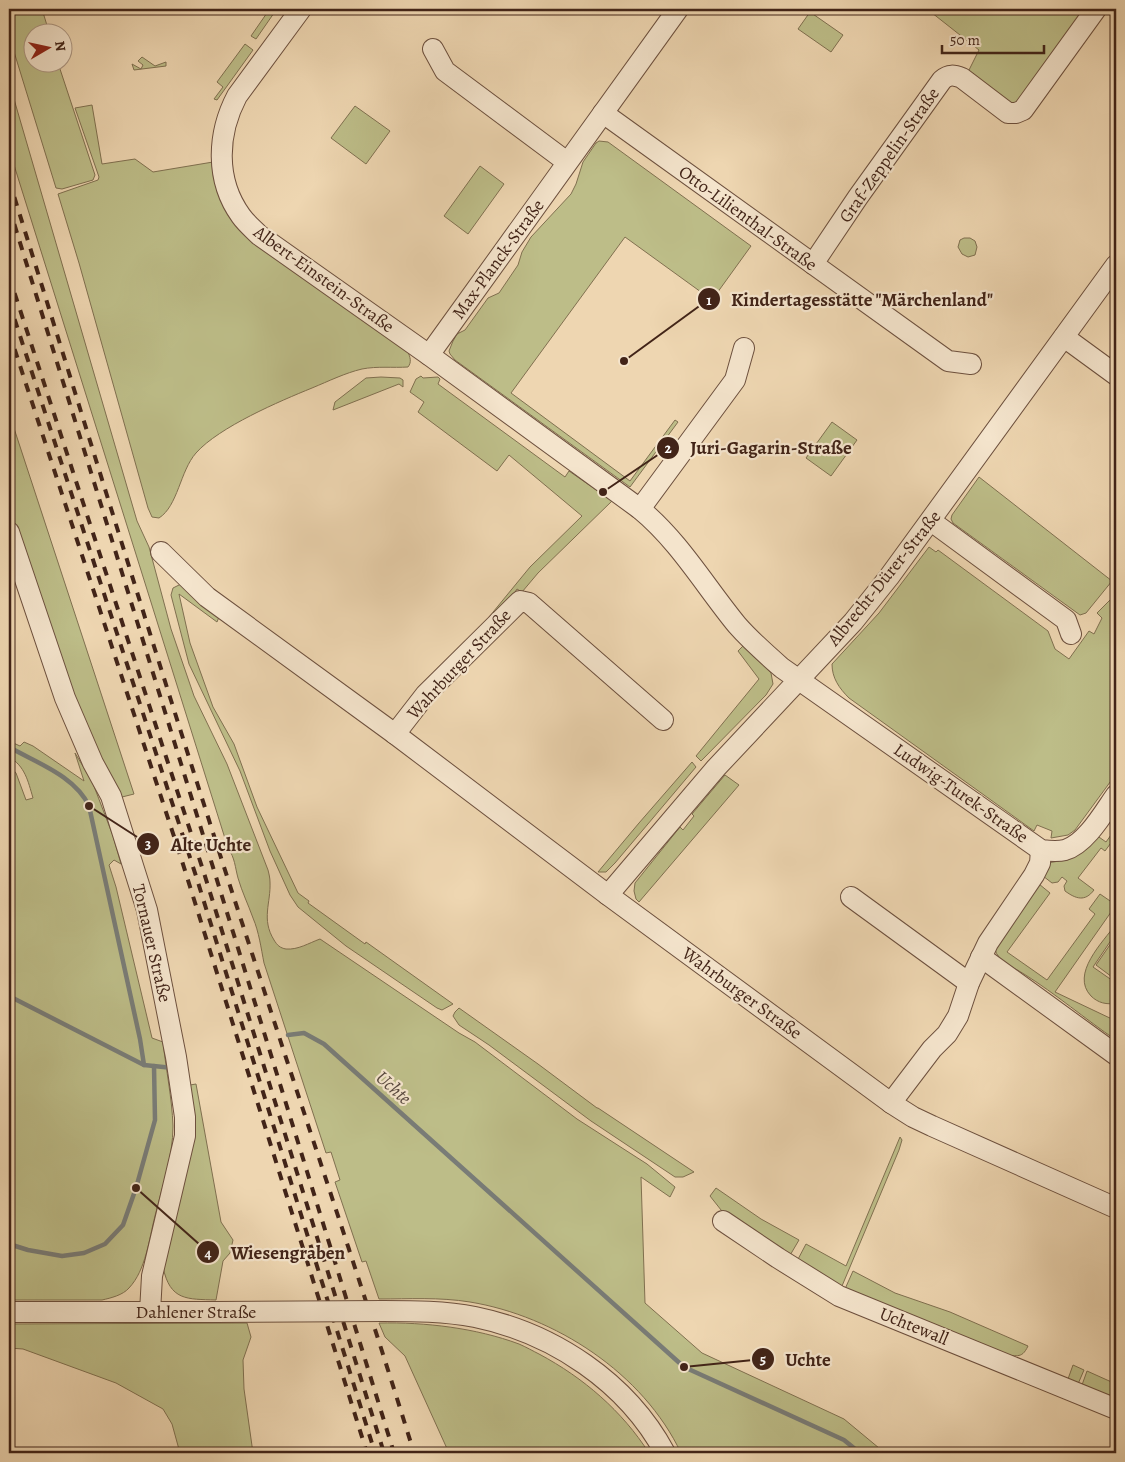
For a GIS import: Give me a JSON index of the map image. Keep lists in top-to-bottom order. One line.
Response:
{"streets":{"street":["Graf-Zeppelin-Straße","Otto-Lilienthal-Straße","Max-Planck-Straße","Albert-Einstein-Straße","Albrecht-Dürer-Straße","Wahrburger Straße","Ludwig-Turek-Straße","Tornauer Straße","Dahlener Straße","Uchtewall"]},"crossings":[["Graf-Zeppelin-Straße","Otto-Lilienthal-Straße"],["Otto-Lilienthal-Straße","Max-Planck-Straße"],["Max-Planck-Straße","Albert-Einstein-Straße"],["Albert-Einstein-Straße","Ludwig-Turek-Straße"],["Albrecht-Dürer-Straße","Wahrburger Straße"],["Albrecht-Dürer-Straße","Ludwig-Turek-Straße"],["Tornauer Straße","Dahlener Straße"]],"water":["Uchte"],"places":["Kindertagesstätte \"Märchenland\"","Juri-Gagarin-Straße","Alte Uchte","Wiesengraben","Uchte"],"scale_bar":"50 m","north":"right"}
